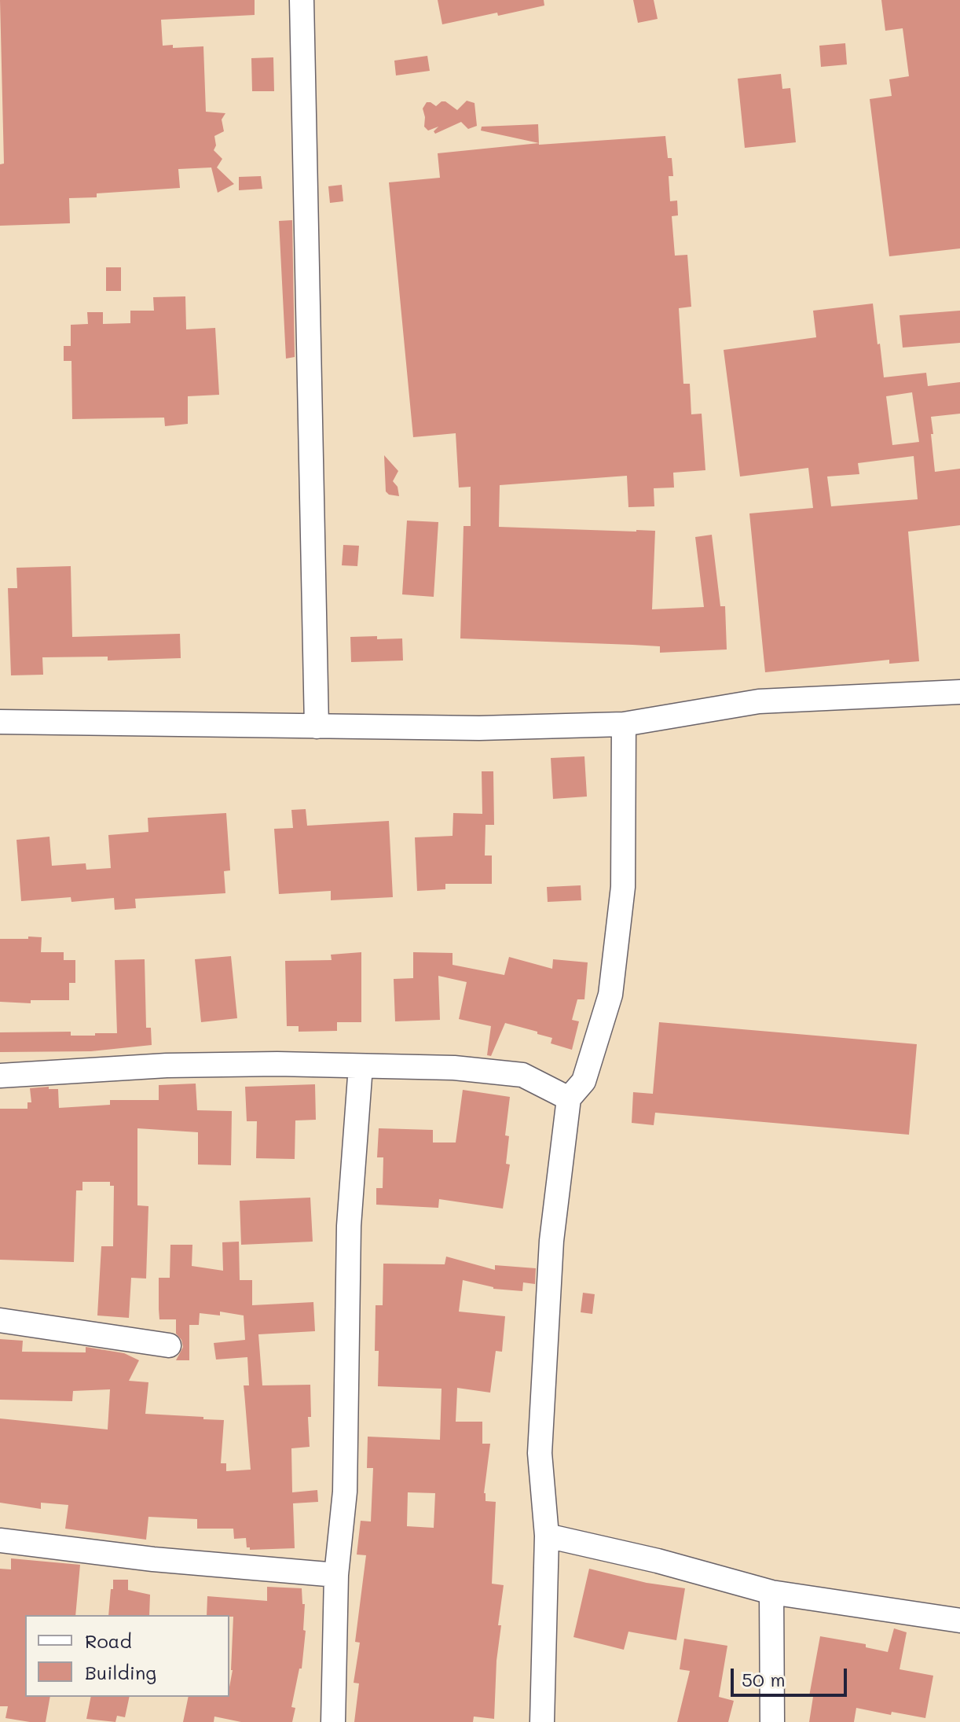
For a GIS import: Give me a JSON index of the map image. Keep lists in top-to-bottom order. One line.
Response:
{"legend":["Road","Building"],"scale_bar":"50 m"}
